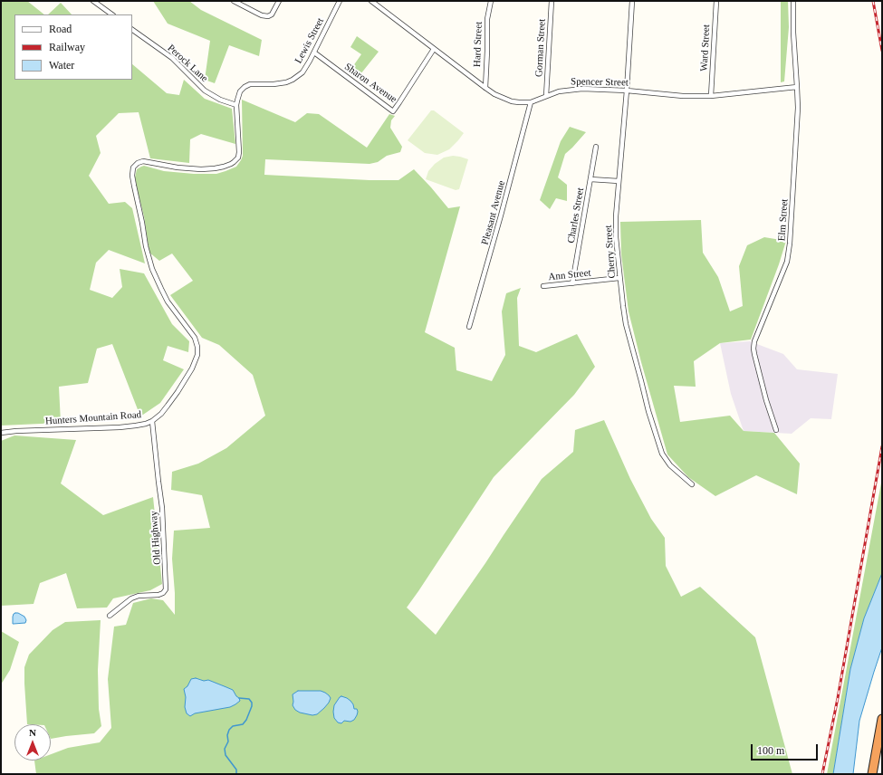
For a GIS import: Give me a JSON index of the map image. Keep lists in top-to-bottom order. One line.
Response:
{"streets":{"street":["Lewis Street","Hard Street","Gorman Street","Ward Street","Perock Lane","Spencer Street","Sharon Avenue","Pleasant Avenue","Charles Street","Elm Street","Cherry Street","Ann Street","Hunters Mountain Road","Old Highway"]},"crossings":[["Lewis Street","Perock Lane"],["Lewis Street","Sharon Avenue"],["Lewis Street","Hunters Mountain Road"],["Hard Street","Spencer Street"],["Gorman Street","Spencer Street"],["Ward Street","Spencer Street"],["Perock Lane","Hunters Mountain Road"],["Spencer Street","Sharon Avenue"],["Spencer Street","Pleasant Avenue"],["Spencer Street","Elm Street"],["Spencer Street","Cherry Street"],["Charles Street","Cherry Street"],["Charles Street","Ann Street"],["Cherry Street","Ann Street"],["Hunters Mountain Road","Old Highway"]],"legend":["Road","Railway","Water"],"scale_bar":"100 m","north":"top"}
